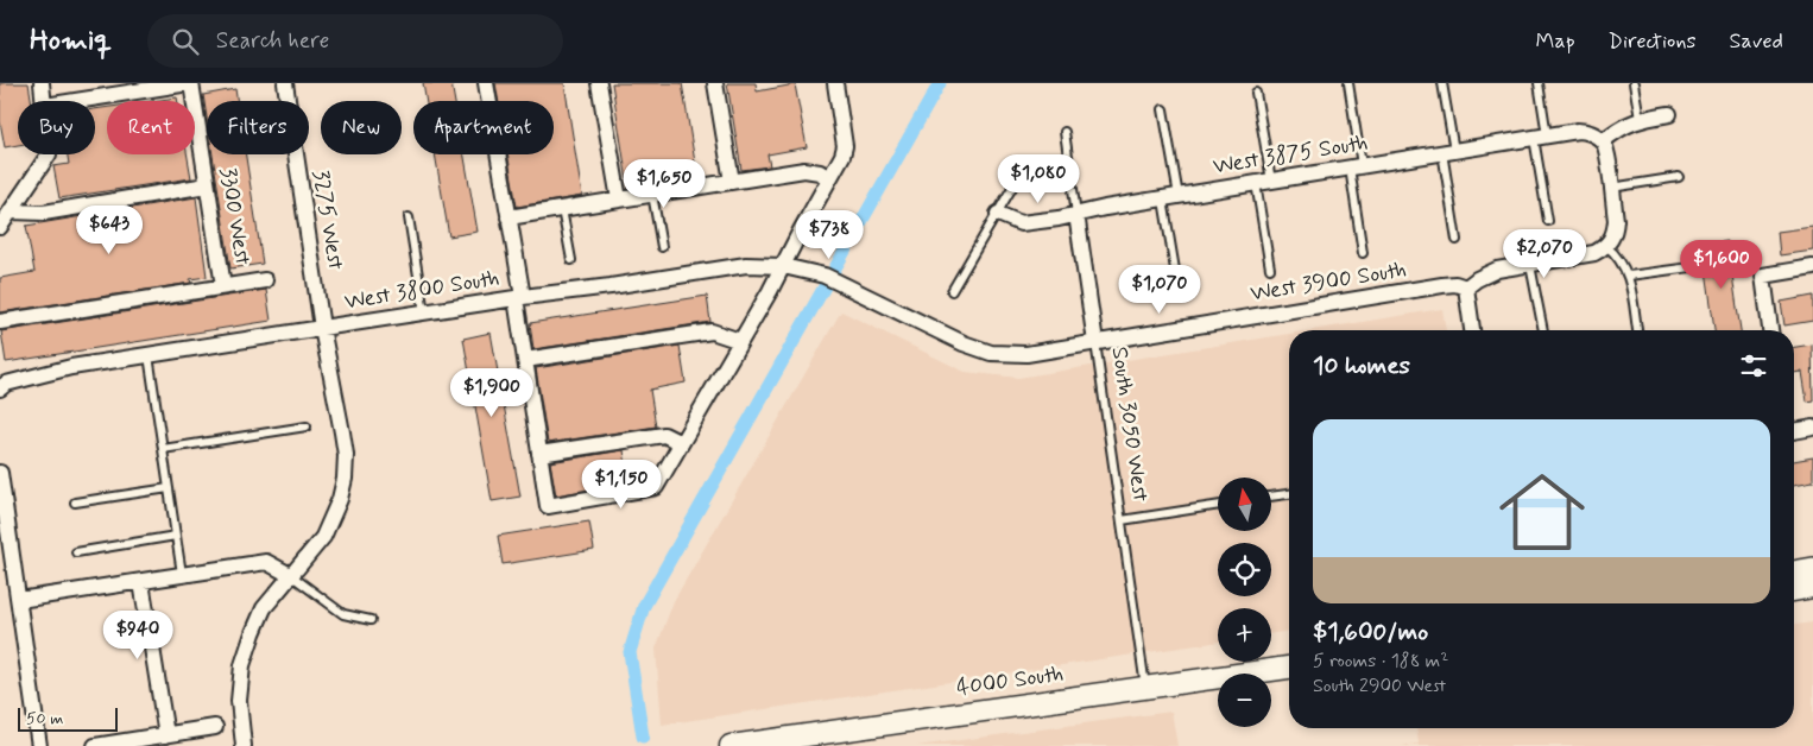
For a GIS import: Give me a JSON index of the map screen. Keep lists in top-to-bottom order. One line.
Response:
{"streets":{"main road":["4000 South"],"street":["West 3875 South","3300 West","3275 West","West 3900 South","West 3800 South","South 3050 West"]},"crossings":[["West 3875 South","South 3050 West"],["3275 West","West 3800 South"],["West 3900 South","West 3800 South"],["West 3900 South","South 3050 West"],["South 3050 West","4000 South"]],"scale_bar":"50 m","north":"top","page":{"header":"Homiq","search":"Search here","nav":["Map","Directions","Saved"],"chip":["Buy","Rent","Filters","New","Apartment"],"price":["$1,080","$1,650","$643","$738","$2,070","$1,600","$1,070","$1,900","$1,150","$940"],"heading":"10 homes","list":[{"name":"$1,600/mo","note":"5 rooms · 188 m² · South 2900 West"}],"map_buttons":["+","−"],"scale":"50 m"}}
